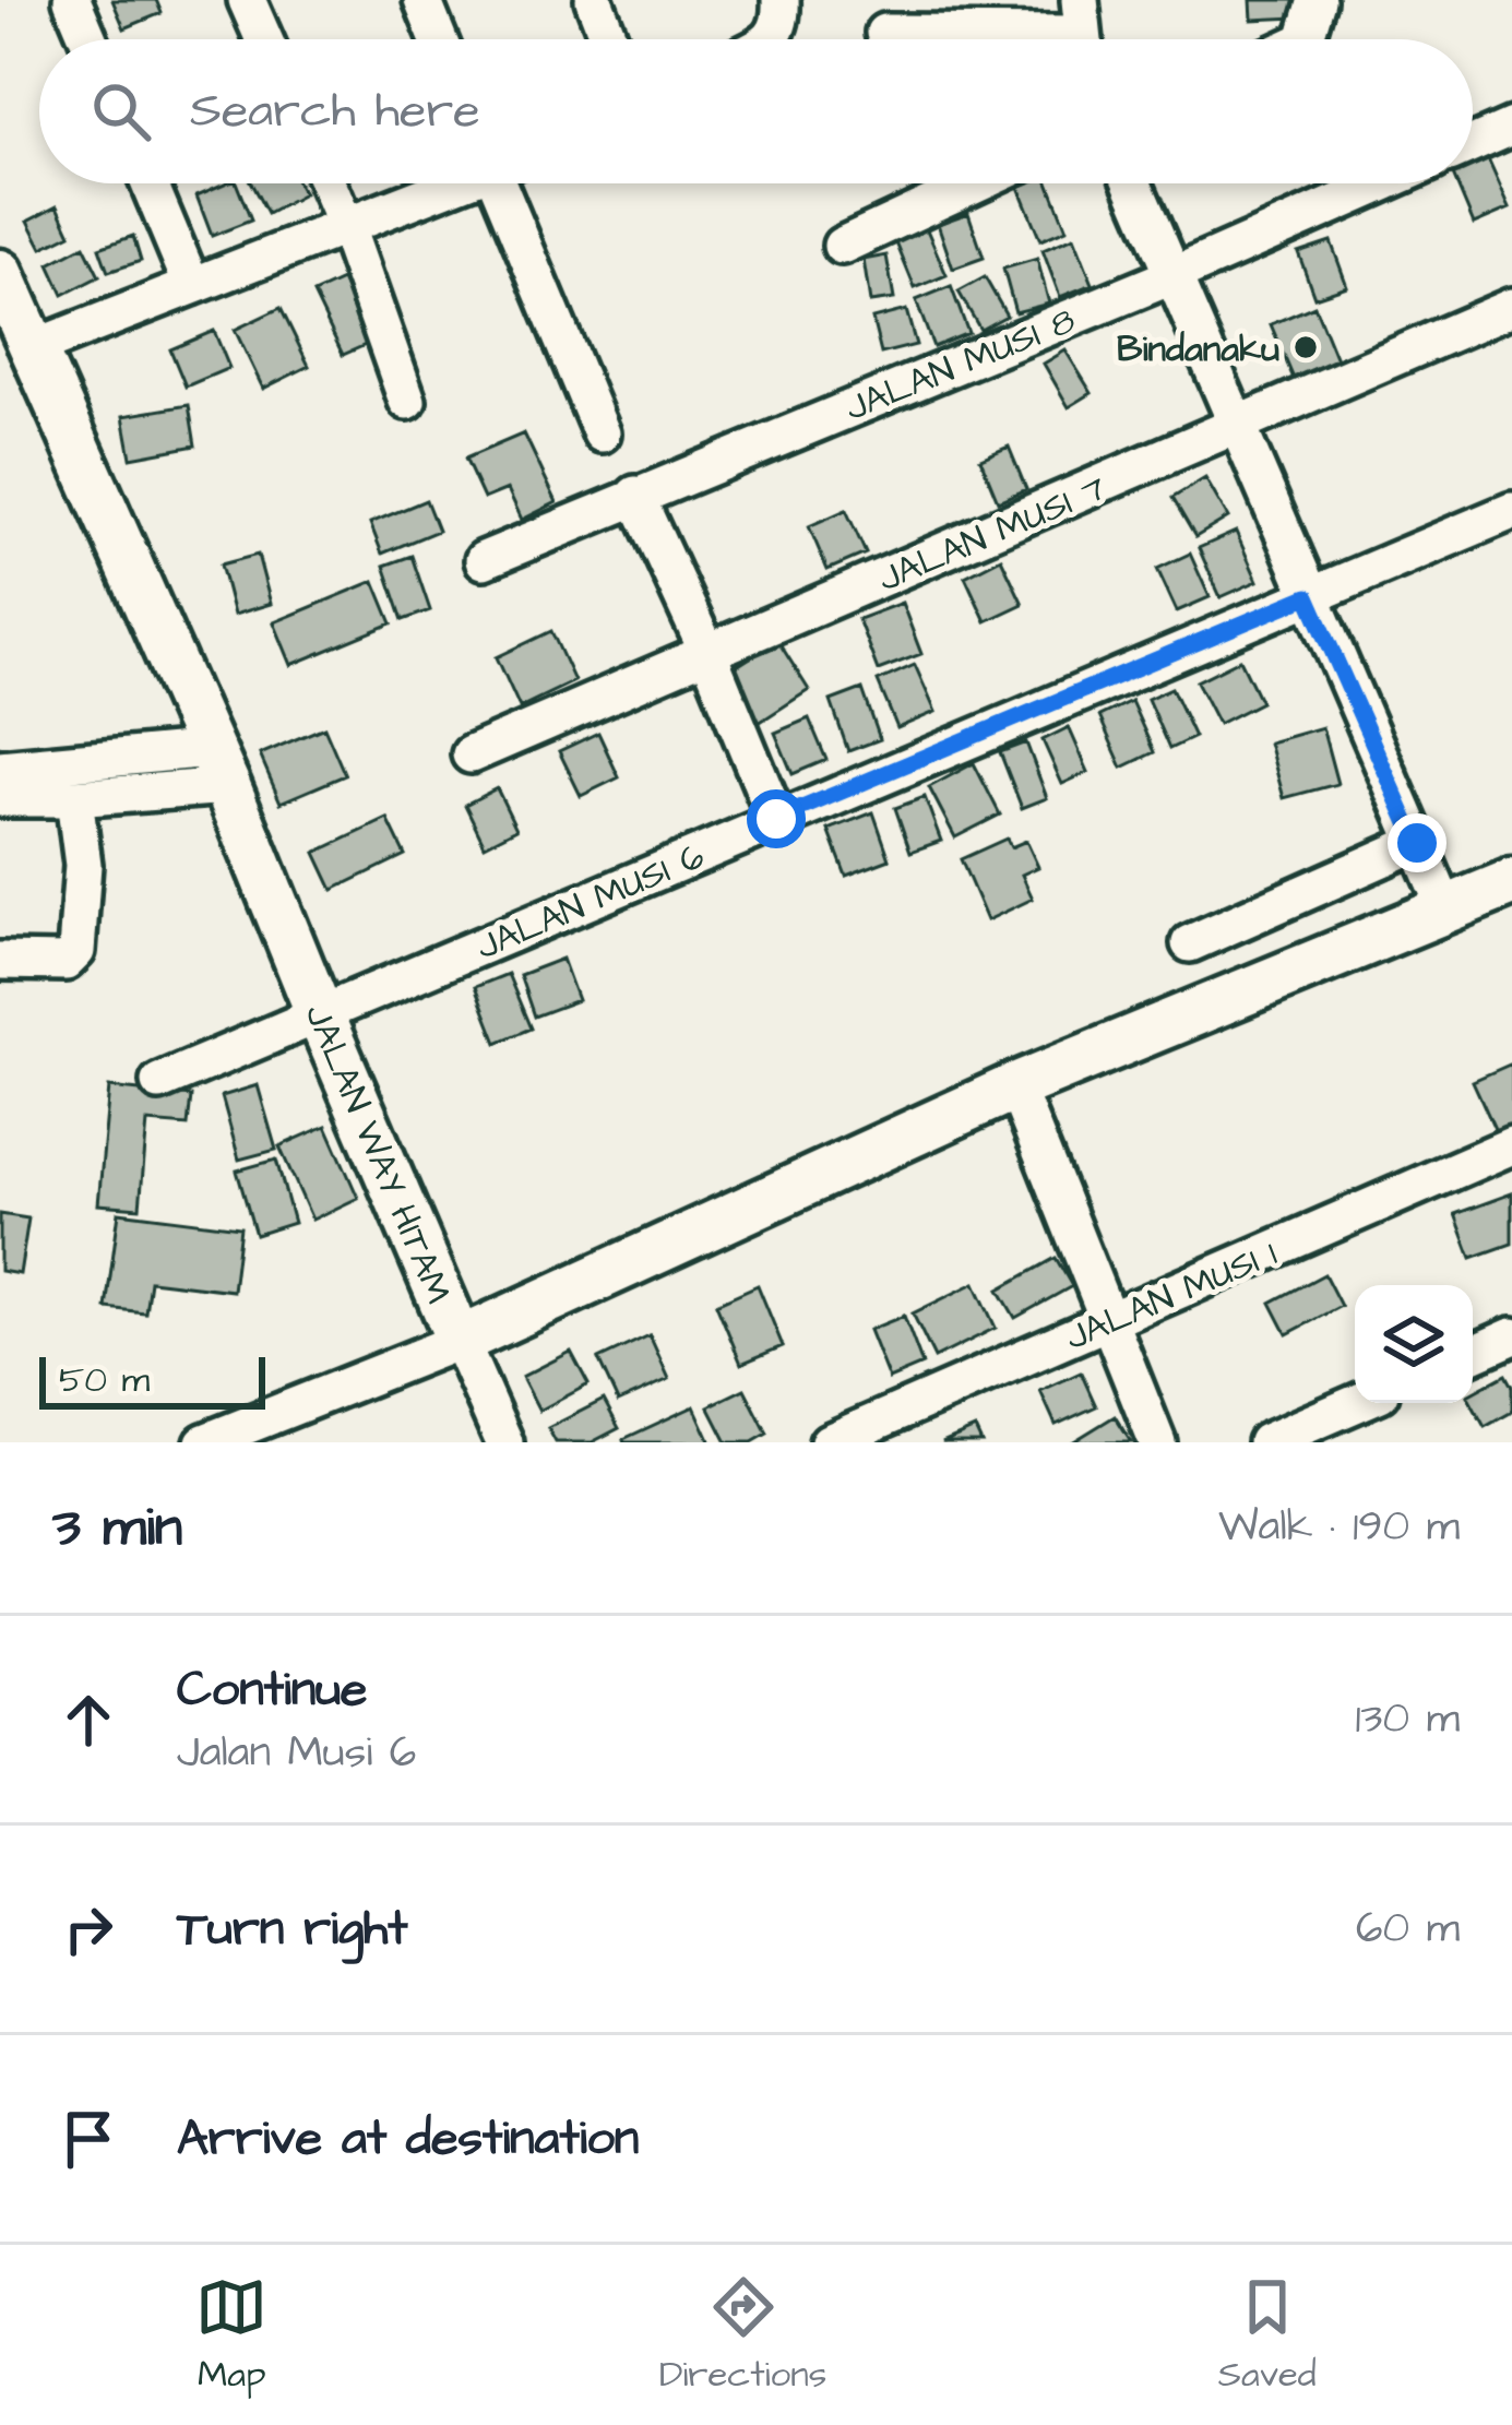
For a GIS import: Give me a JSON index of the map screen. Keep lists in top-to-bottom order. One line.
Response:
{"streets":{"street":["JALAN MUSI 8","JALAN MUSI 7","JALAN MUSI 6","JALAN WAY HITAM","JALAN MUSI 1"]},"crossings":[["JALAN MUSI 6","JALAN WAY HITAM"]],"places":["Bindanaku"],"scale_bar":"50 m","page":{"search":"Search here","scale":"50 m","heading":["3 min","Walk · 190 m"],"list":[["Continue","Jalan Musi 6","130 m"],["Turn right","60 m"],"Arrive at destination"],"nav":["Map","Directions","Saved"]}}
